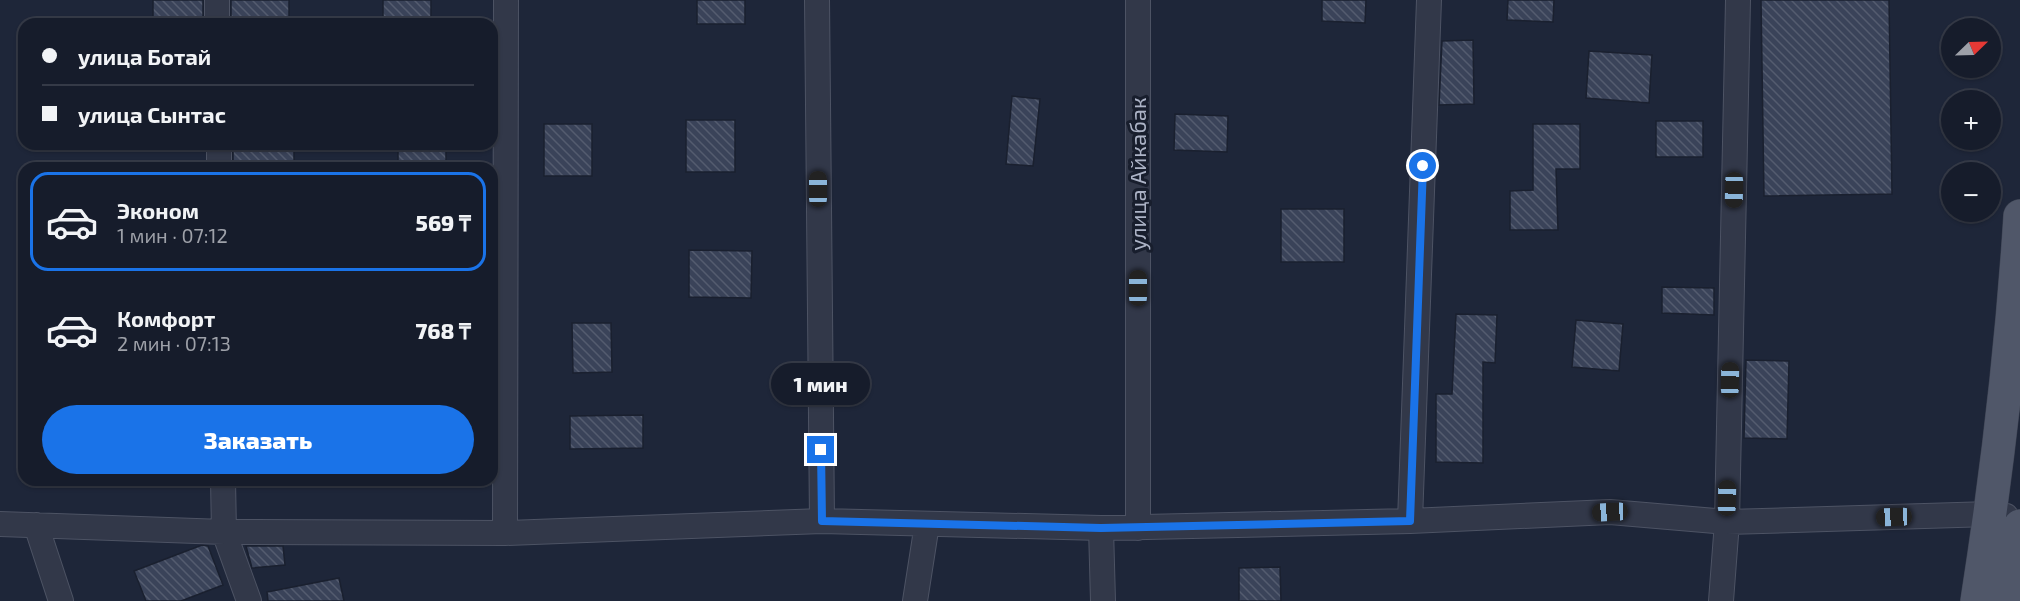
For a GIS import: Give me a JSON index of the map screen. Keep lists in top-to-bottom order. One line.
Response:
{"streets":{"street":["улица Айкабак"]},"north":"top right","page":{"map_buttons":["+","−"],"banner":["улица Ботай","улица Сынтас"],"list":[{"name":"Эконом","note":"1 мин · 07:12","value":"569 ₸"},{"name":"Комфорт","note":"2 мин · 07:13","value":"768 ₸"}],"bubble":"1 мин","buttons":"Заказать"}}
